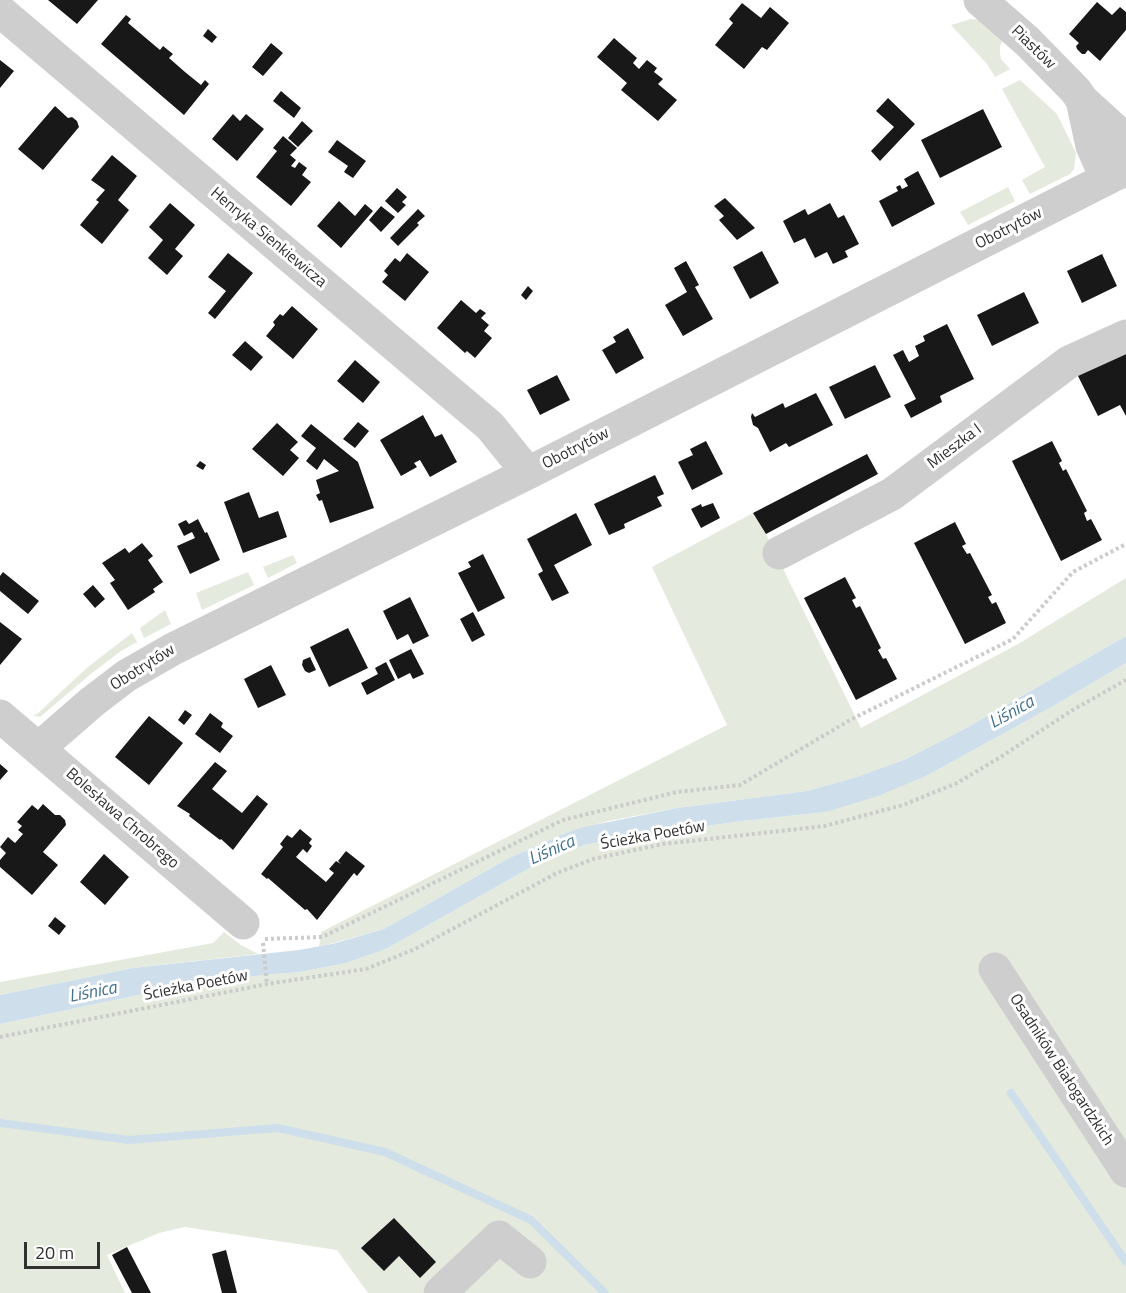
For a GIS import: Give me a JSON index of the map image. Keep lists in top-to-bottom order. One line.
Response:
{"streets":{"street":["Piastów","Obotrytów","Henryka Sienkiewicza","Mieszka I","Bolesława Chrobrego","Osadników Białogardzkich"],"path":["Ścieżka Poetów"]},"crossings":[["Piastów","Obotrytów"],["Obotrytów","Henryka Sienkiewicza"],["Obotrytów","Bolesława Chrobrego"]],"water":["Liśnica"],"scale_bar":"20 m"}
